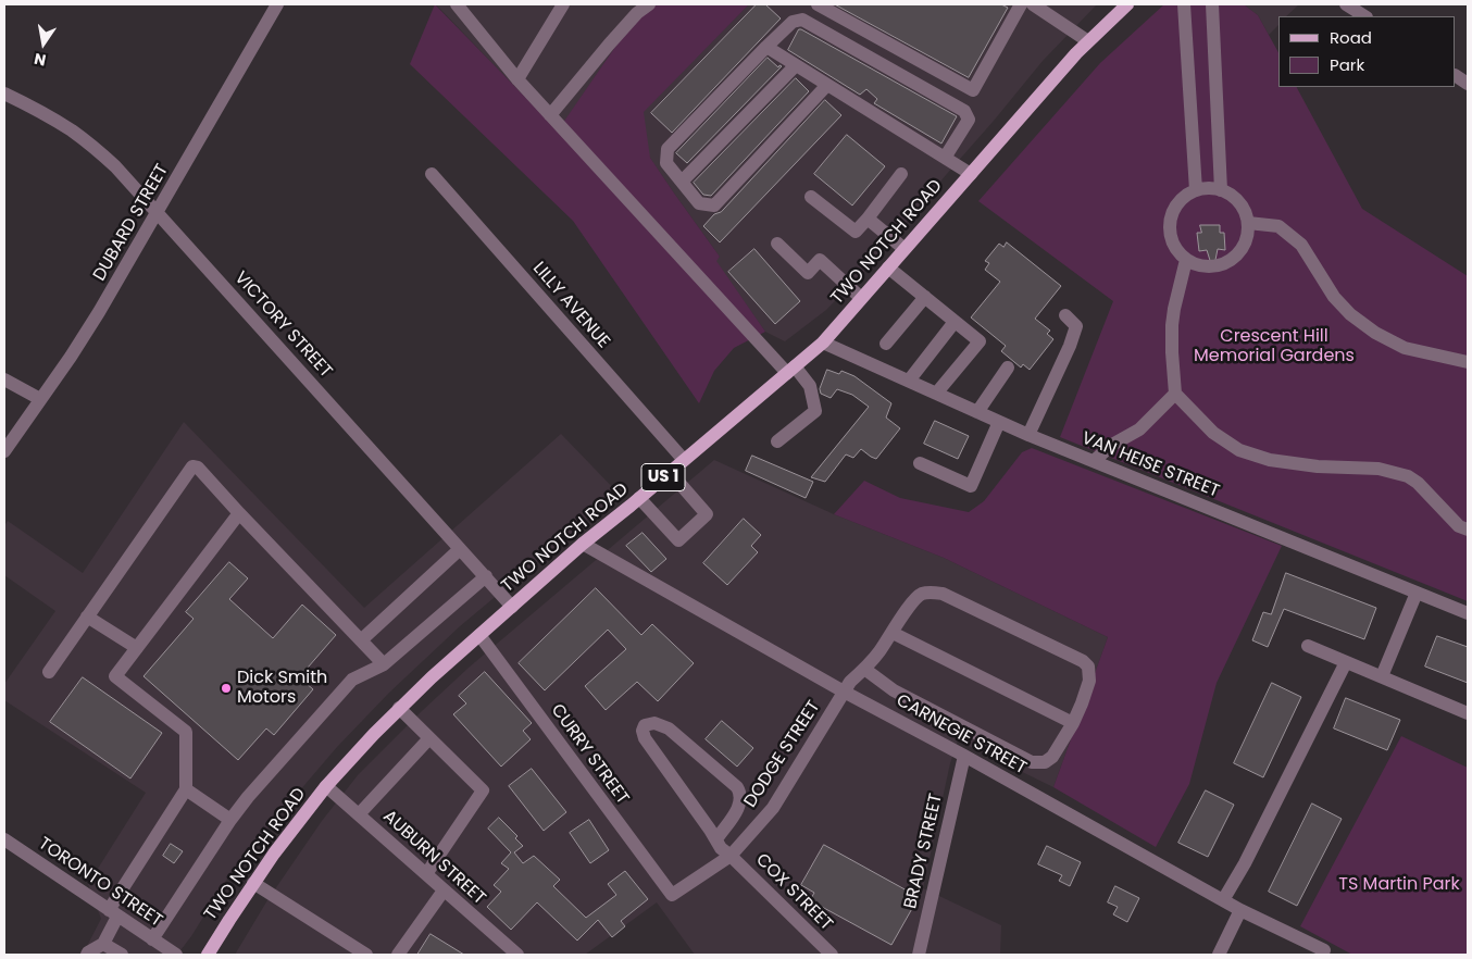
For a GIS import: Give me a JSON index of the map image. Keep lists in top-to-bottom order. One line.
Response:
{"streets":{"main road":["TWO NOTCH ROAD","US 1"],"street":["DUBARD STREET","LILLY AVENUE","VICTORY STREET","VAN HEISE STREET","CARNEGIE STREET","CURRY STREET","DODGE STREET","BRADY STREET","AUBURN STREET","TORONTO STREET","COX STREET"]},"crossings":[["DUBARD STREET","VICTORY STREET"],["TWO NOTCH ROAD","LILLY AVENUE"],["TWO NOTCH ROAD","VICTORY STREET"],["TWO NOTCH ROAD","VAN HEISE STREET"],["TWO NOTCH ROAD","CARNEGIE STREET"],["TWO NOTCH ROAD","CURRY STREET"],["TWO NOTCH ROAD","AUBURN STREET"],["CARNEGIE STREET","DODGE STREET"],["CARNEGIE STREET","BRADY STREET"],["CURRY STREET","DODGE STREET"],["DODGE STREET","COX STREET"]],"parks":["Crescent Hill Memorial Gardens","TS Martin Park"],"places":["Dick Smith Motors"],"legend":["Road","Park"],"north":"bottom"}
